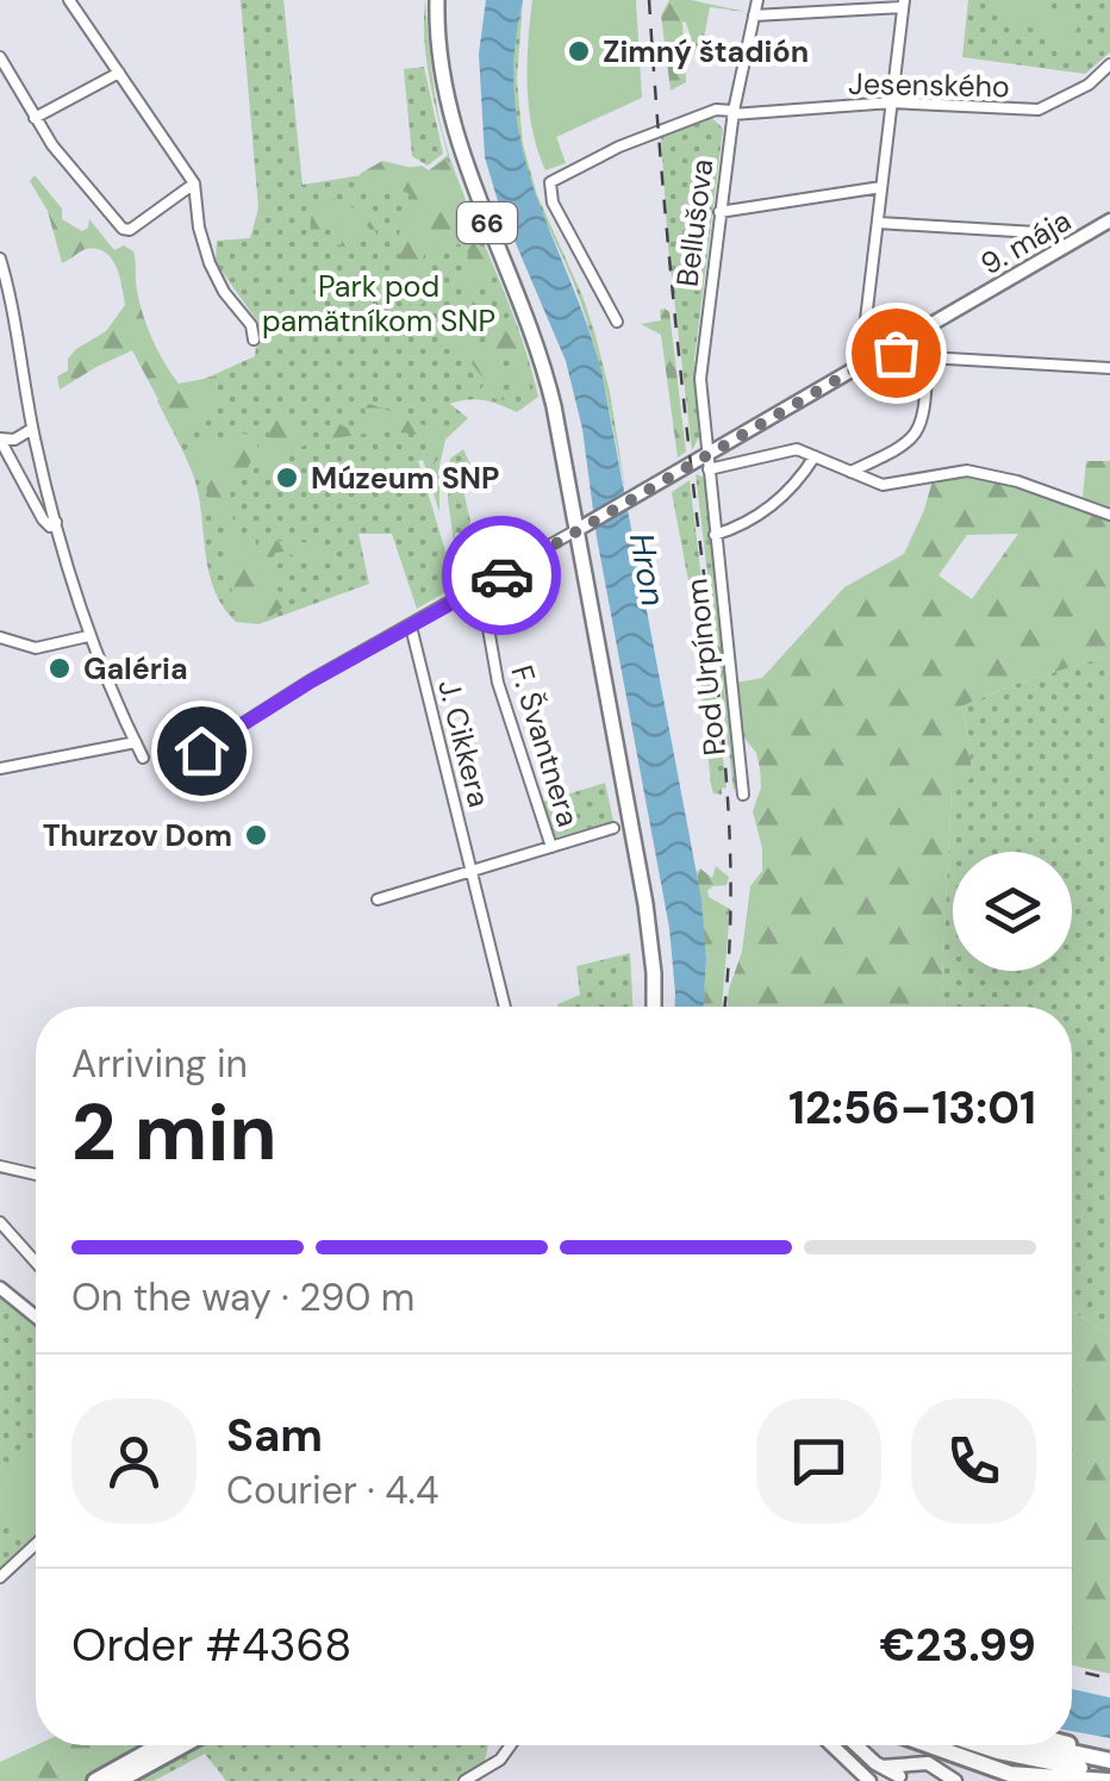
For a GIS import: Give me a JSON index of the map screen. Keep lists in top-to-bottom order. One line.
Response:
{"streets":{"main road":["66","9. mája"],"street":["Jesenského","Bellušova","Pod Urpínom","J. Cikkera","F. Švantnera"]},"crossings":[["Jesenského","Bellušova"],["66","9. mája"],["Bellušova","9. mája"],["Bellušova","Pod Urpínom"],["9. mája","Pod Urpínom"]],"water":["Hron"],"parks":["Park pod pamätníkom SNP"],"places":["Zimný štadión","Múzeum SNP","Galéria","Thurzov Dom"],"page":{"heading":["2 min","Arriving in","12:56–13:01"],"panel":["Sam","Courier · 4.4","Order #4368","€23.99"],"bar":"On the way · 290 m"}}
